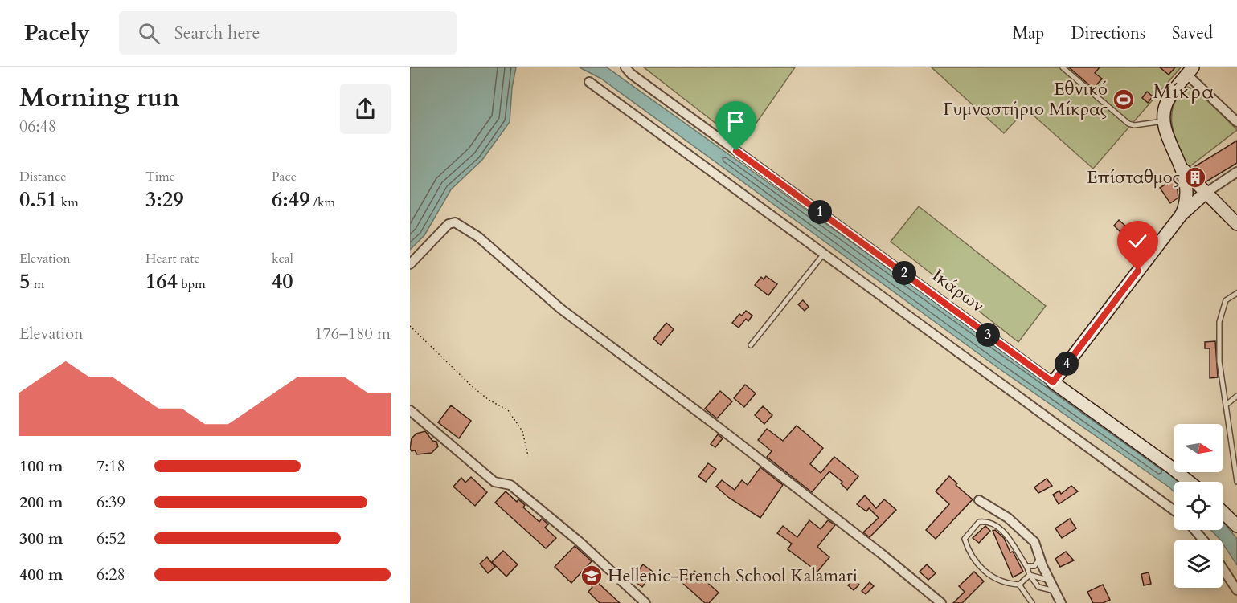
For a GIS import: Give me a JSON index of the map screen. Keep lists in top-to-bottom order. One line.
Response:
{"streets":{"main road":["Ικάρων"]},"districts":["Μίκρα"],"places":{"sports":["Εθνικό Γυμναστήριο Μίκρας"],"building":["Επίσταθμος"],"school or university":["Hellenic-French School Kalamari"]},"north":"right","page":{"header":"Pacely","search":"Search here","nav":["Map","Directions","Saved"],"heading":["Morning run","06:48"],"stats":[["Distance","0.51 km"],["Time","3:29"],["Pace","6:49 /km"],["Elevation","5 m"],["Heart rate","164 bpm"],["kcal","40"]],"pins":["1","2","3","4"],"chart":["Elevation","176–180 m"],"list":[{"name":"100 m","note":"7:18"},{"name":"200 m","note":"6:39"},{"name":"300 m","note":"6:52"},{"name":"400 m","note":"6:28"}]}}
